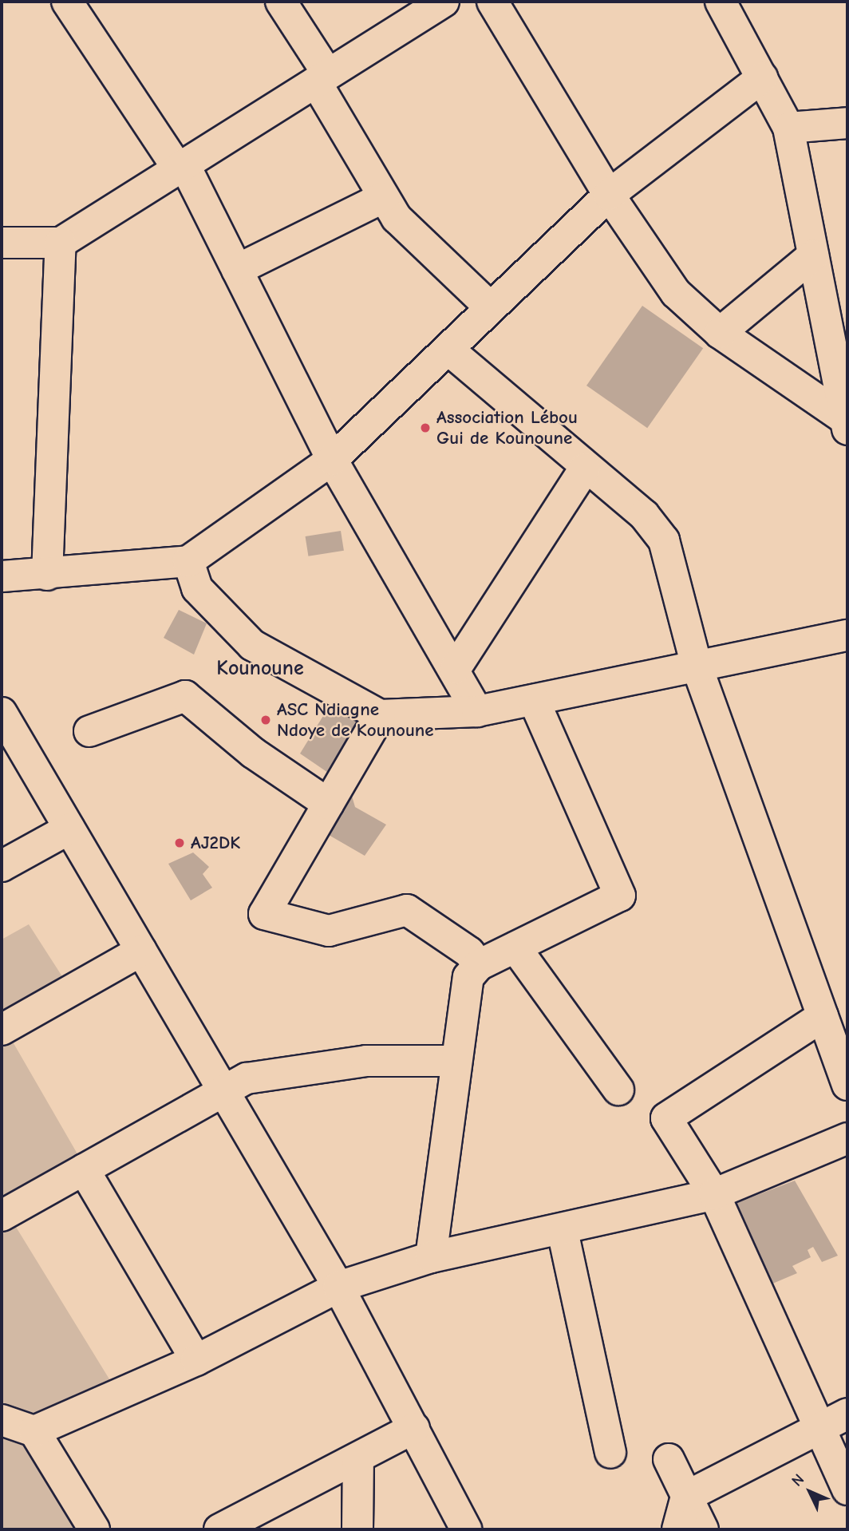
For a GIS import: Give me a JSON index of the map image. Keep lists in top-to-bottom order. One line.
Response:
{"districts":["Kounoune"],"places":["Association Lébou Gui de Kounoune","ASC Ndiagne Ndoye de Kounoune","AJ2DK"],"north":"top left"}
